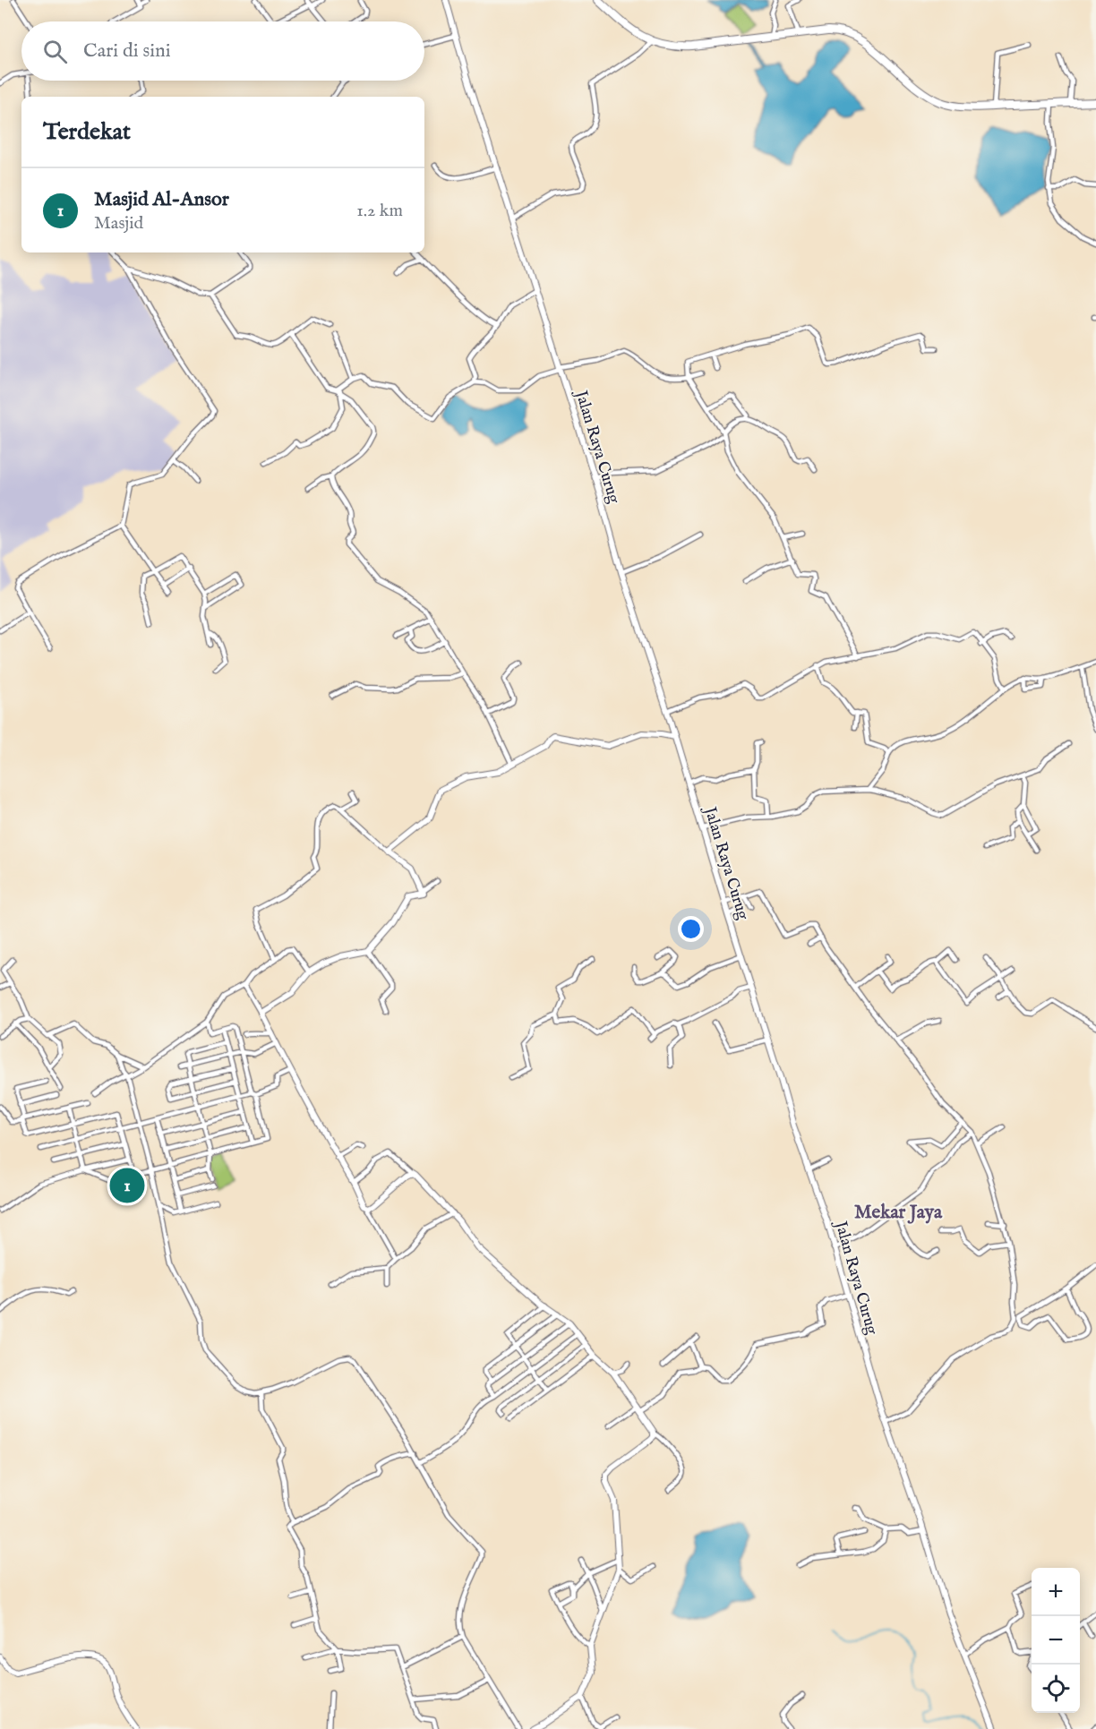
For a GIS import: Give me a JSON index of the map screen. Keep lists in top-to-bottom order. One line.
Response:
{"streets":{"street":["Jalan Raya Curug"]},"districts":["Mekar Jaya"],"page":{"search":"Cari di sini","heading":"Terdekat","list":[{"mark":"1","name":"Masjid Al-Ansor","note":"Masjid","value":"1.2 km"}],"pins":"1","map_buttons":["+","−"]}}
